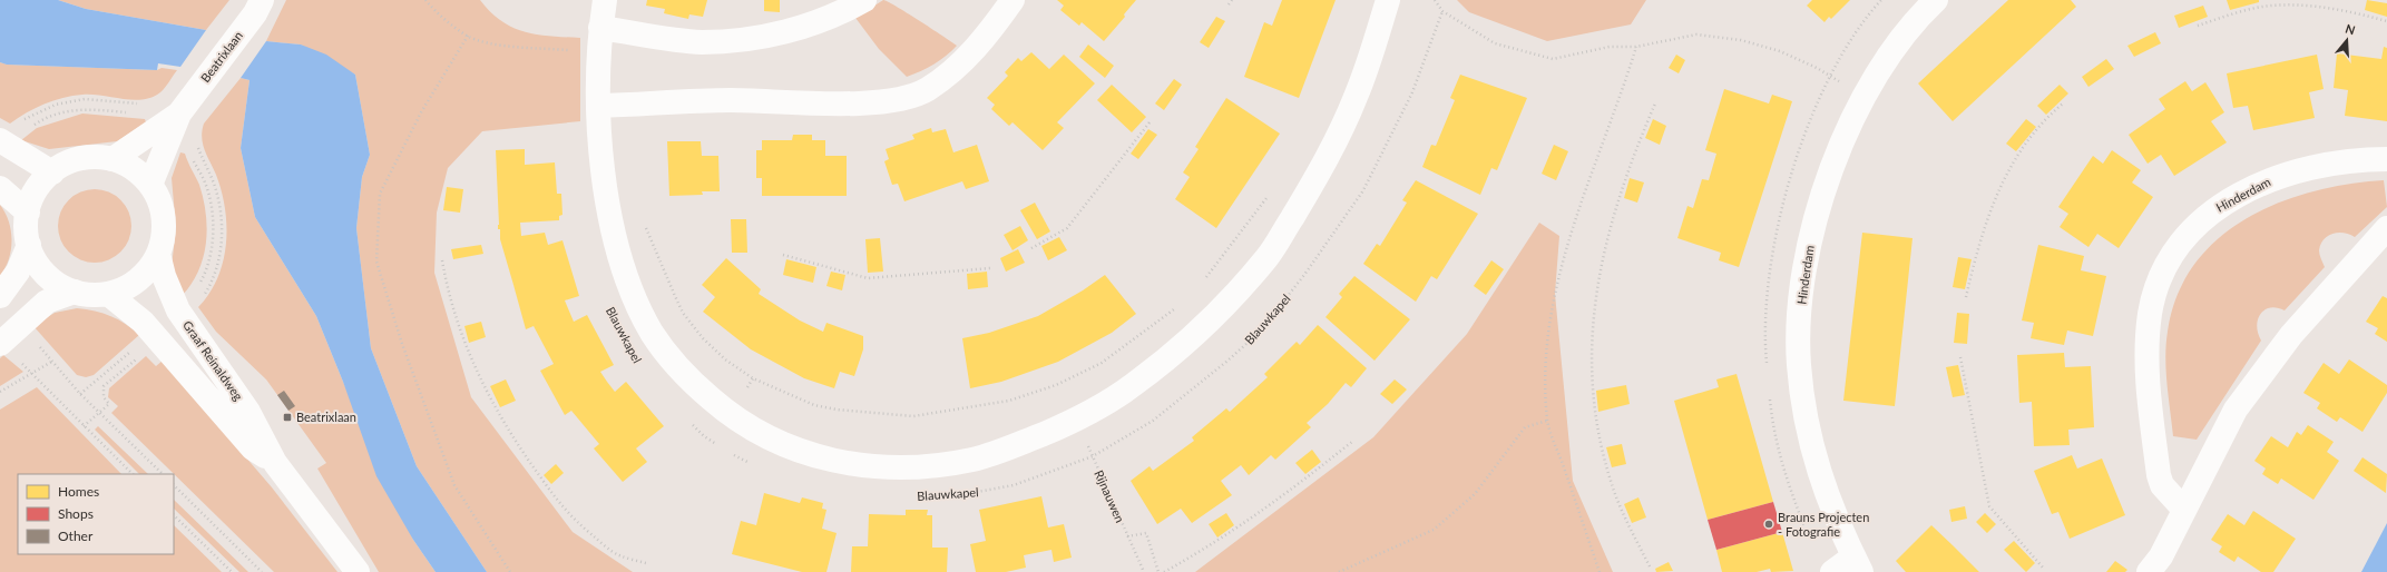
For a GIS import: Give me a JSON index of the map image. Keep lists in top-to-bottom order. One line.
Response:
{"streets":{"street":["Beatrixlaan","Hinderdam","Blauwkapel","Graaf Reinaldweg"],"path":["Rijnauwen"]},"crossings":[["Beatrixlaan","Graaf Reinaldweg"],["Blauwkapel","Rijnauwen"]],"places":{"transit":["Beatrixlaan"],"other":["Brauns Projecten - Fotografie"]},"legend":["Homes","Shops","Other"],"north":"top"}
